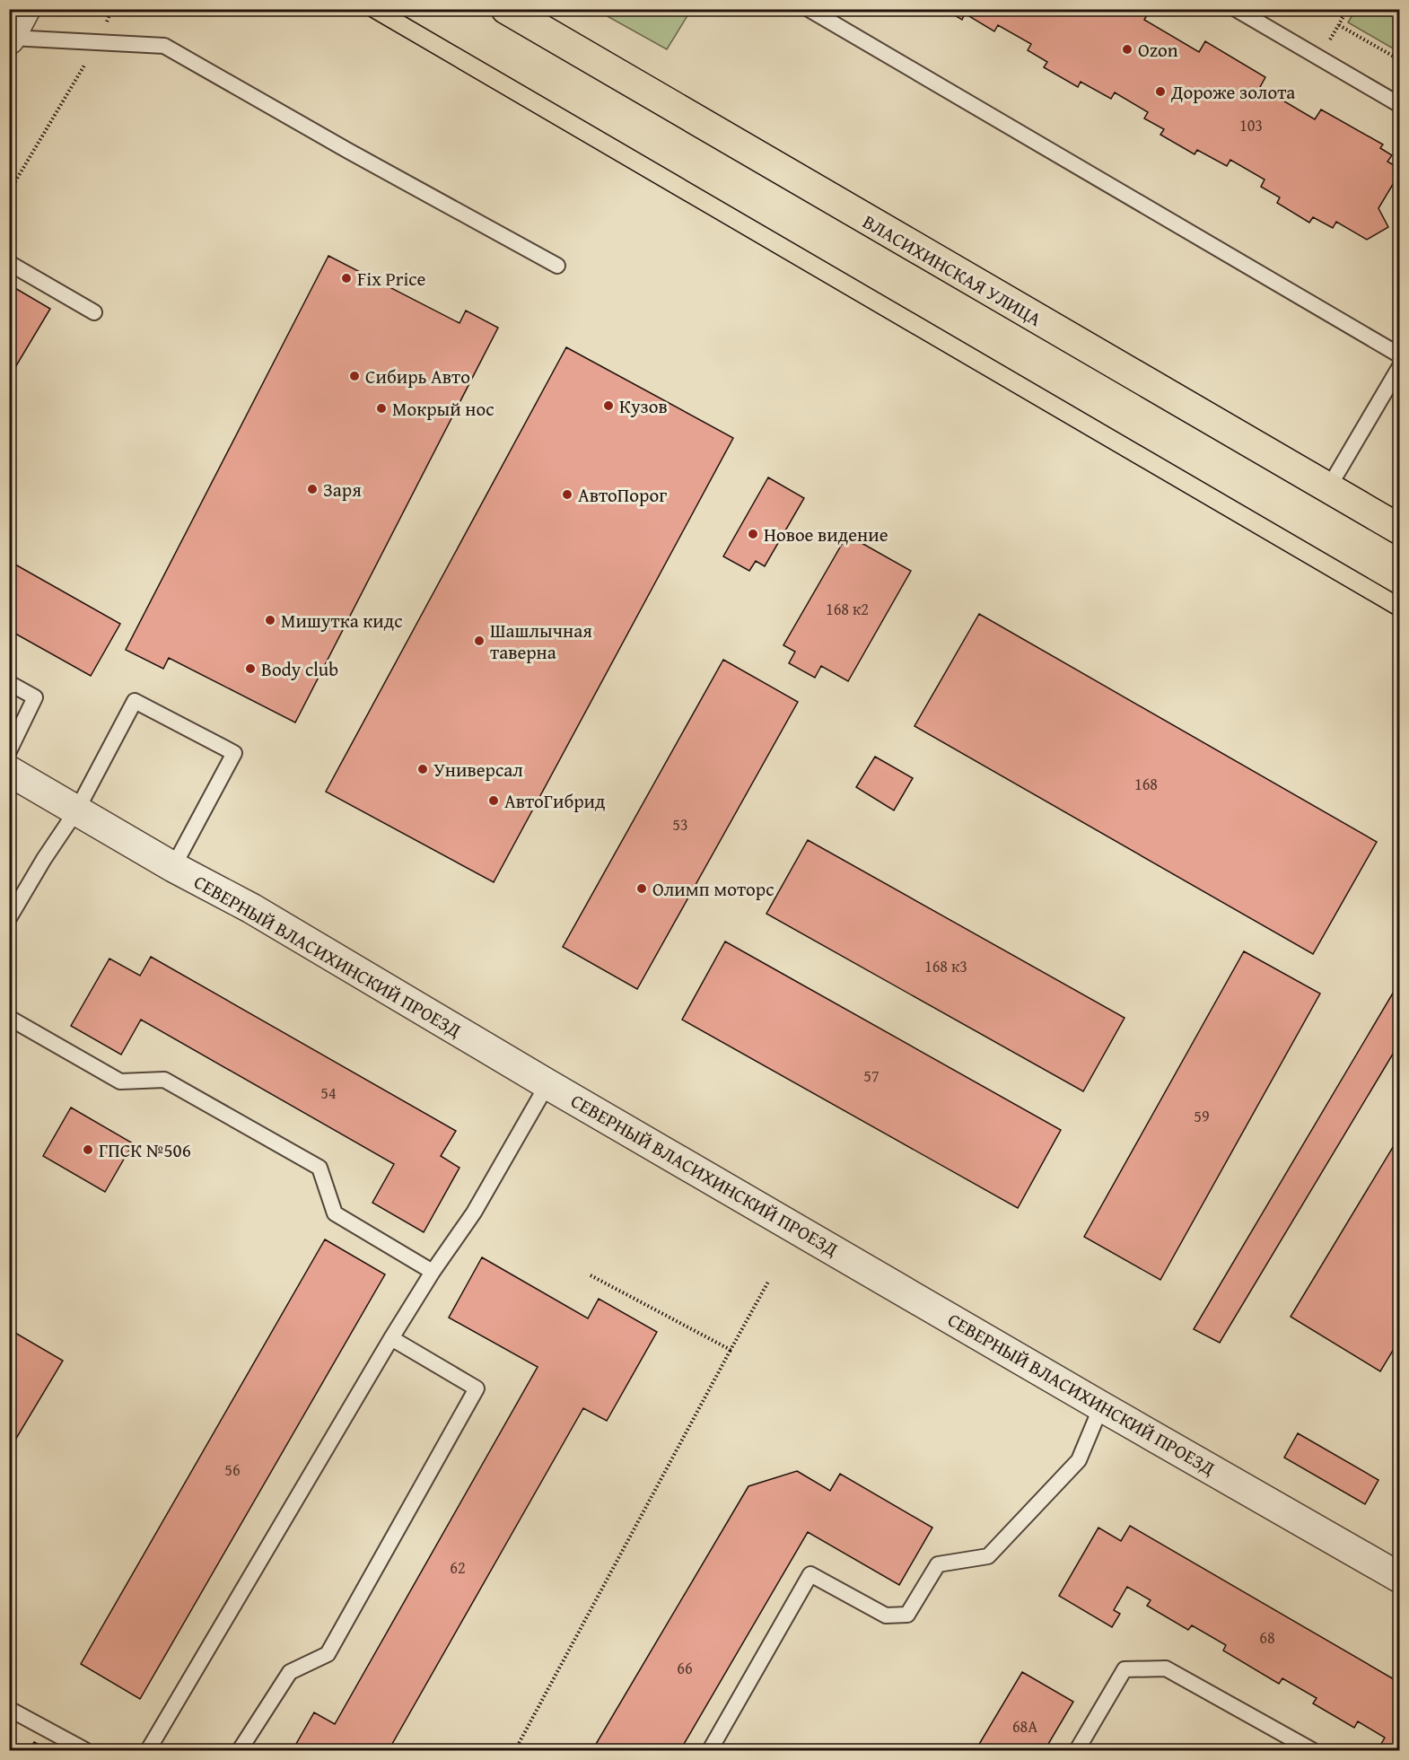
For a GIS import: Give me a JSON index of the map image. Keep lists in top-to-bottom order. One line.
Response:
{"streets":{"highway":["ВЛАСИХИНСКАЯ УЛИЦА"],"street":["СЕВЕРНЫЙ ВЛАСИХИНСКИЙ ПРОЕЗД"]},"places":["Ozon","Дороже золота","Fix Price","Сибирь Авто","Кузов","Мокрый нос","Заря","АвтоПорог","Новое видение","Мишутка кидс","Шашлычная таверна","Body club","Универсал","АвтоГибрид","Олимп моторс","ГПСК №506"],"house_numbers":["103","168 к2","168","53","168 к3","57","54","59","56","62","68","66","68А"]}
